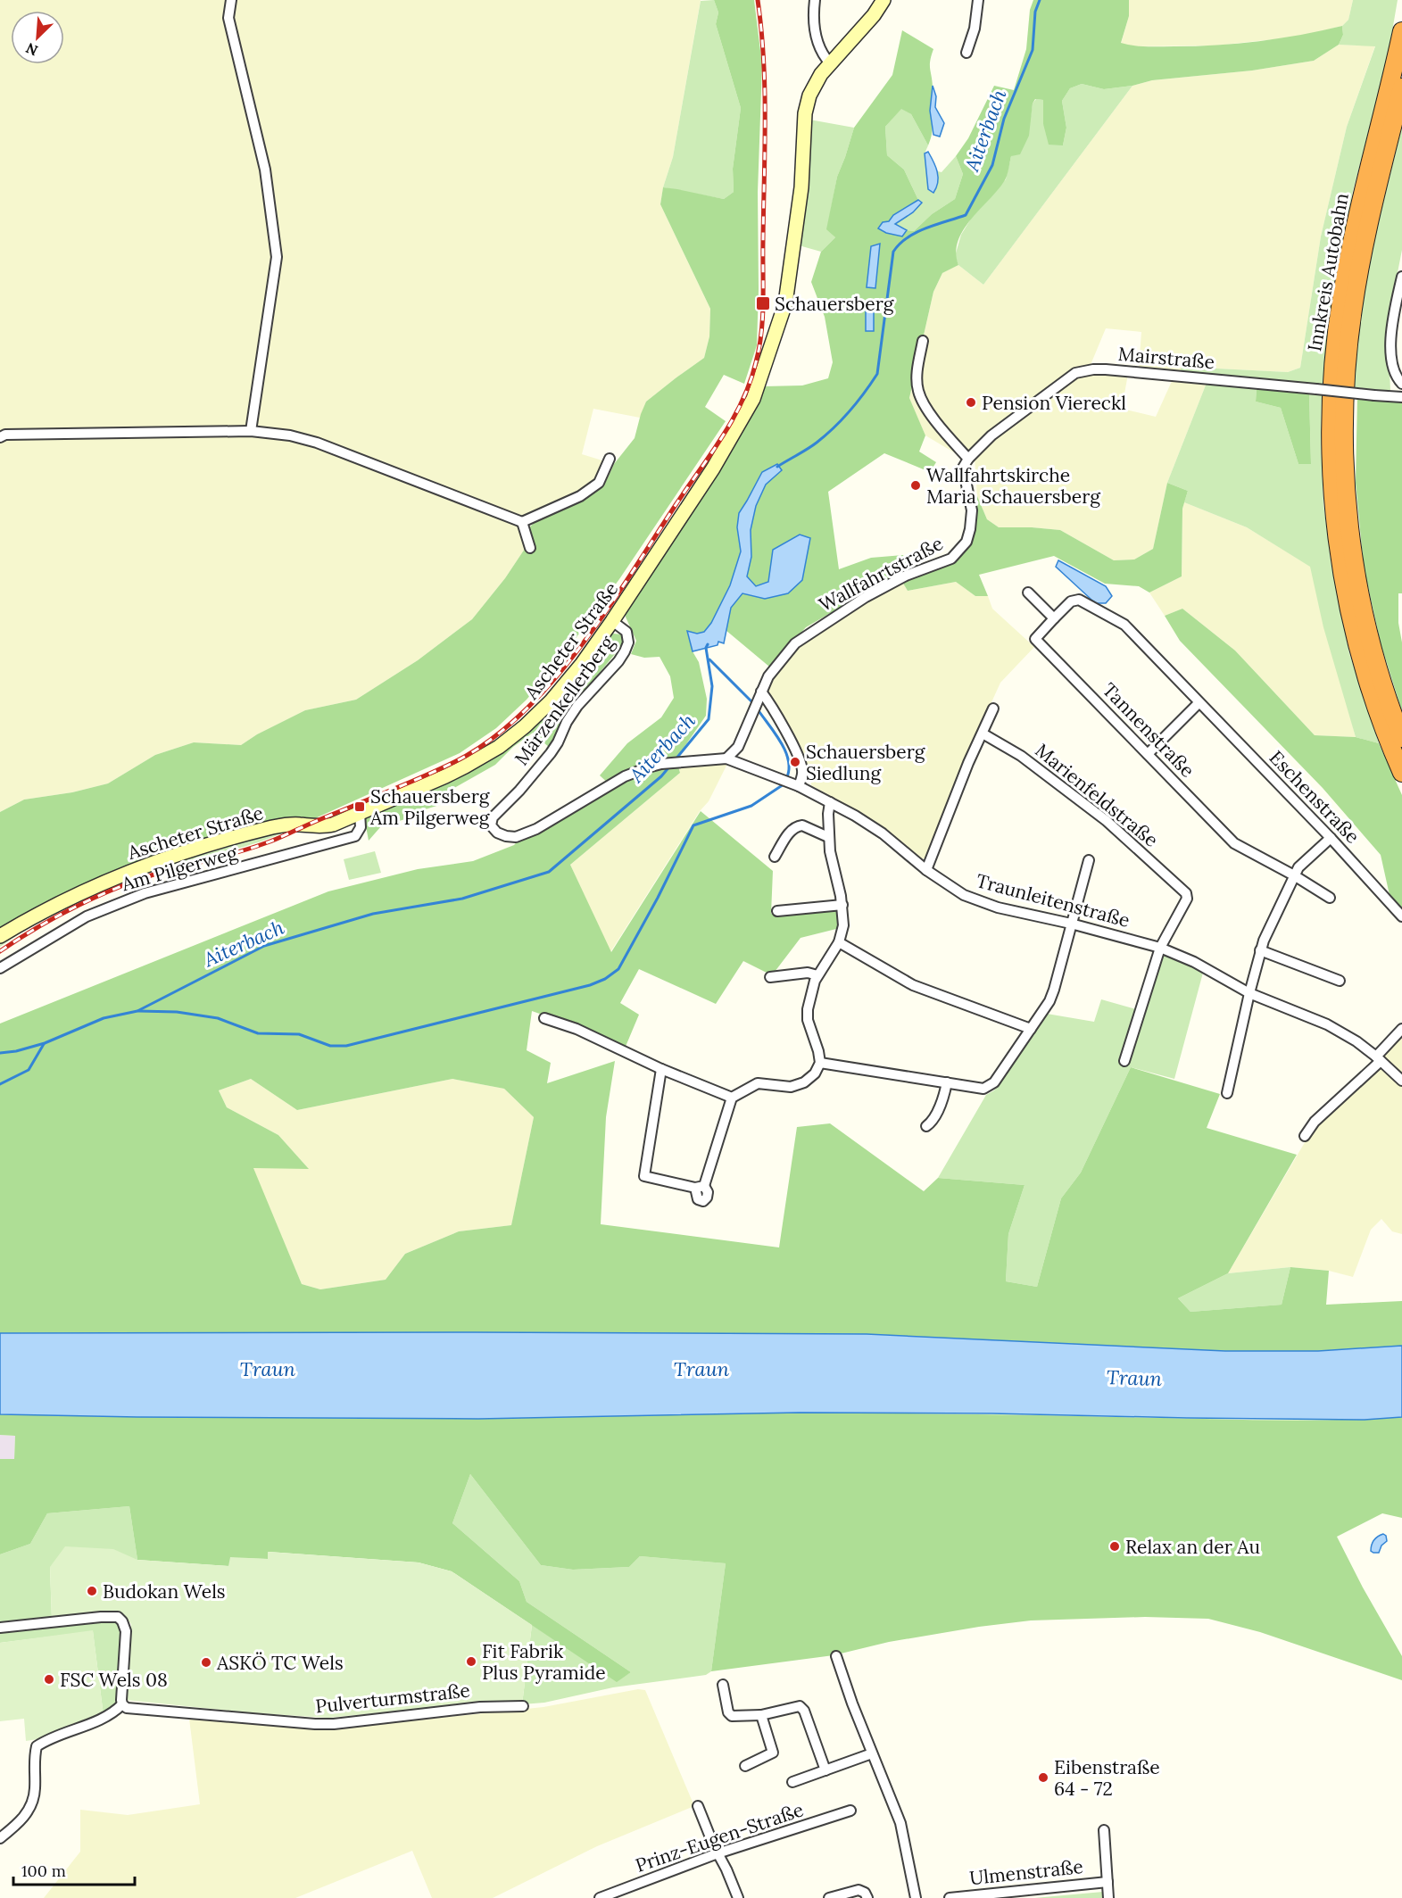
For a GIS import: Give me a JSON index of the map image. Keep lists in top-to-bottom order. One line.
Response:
{"streets":{"highway":["Innkreis Autobahn"],"main road":["Ascheter Straße"],"street":["Mairstraße","Wallfahrtstraße","Märzenkellerberg","Tannenstraße","Marienfeldstraße","Eschenstraße","Am Pilgerweg","Traunleitenstraße","Pulverturmstraße","Prinz-Eugen-Straße","Ulmenstraße"]},"crossings":[["Mairstraße","Wallfahrtstraße"],["Wallfahrtstraße","Traunleitenstraße"],["Ascheter Straße","Märzenkellerberg"],["Ascheter Straße","Am Pilgerweg"],["Märzenkellerberg","Traunleitenstraße"],["Tannenstraße","Eschenstraße"],["Marienfeldstraße","Traunleitenstraße"]],"water":["Aiterbach","Traun"],"places":{"transit":["Schauersberg","Schauersberg Am Pilgerweg"],"other":["Pension Viereckl","Wallfahrtskirche Maria Schauersberg","Schauersberg Siedlung","Relax an der Au","Budokan Wels","Fit Fabrik Plus Pyramide","ASKÖ TC Wels","FSC Wels 08","Eibenstraße 64 - 72"]},"scale_bar":"100 m","north":"bottom left"}
